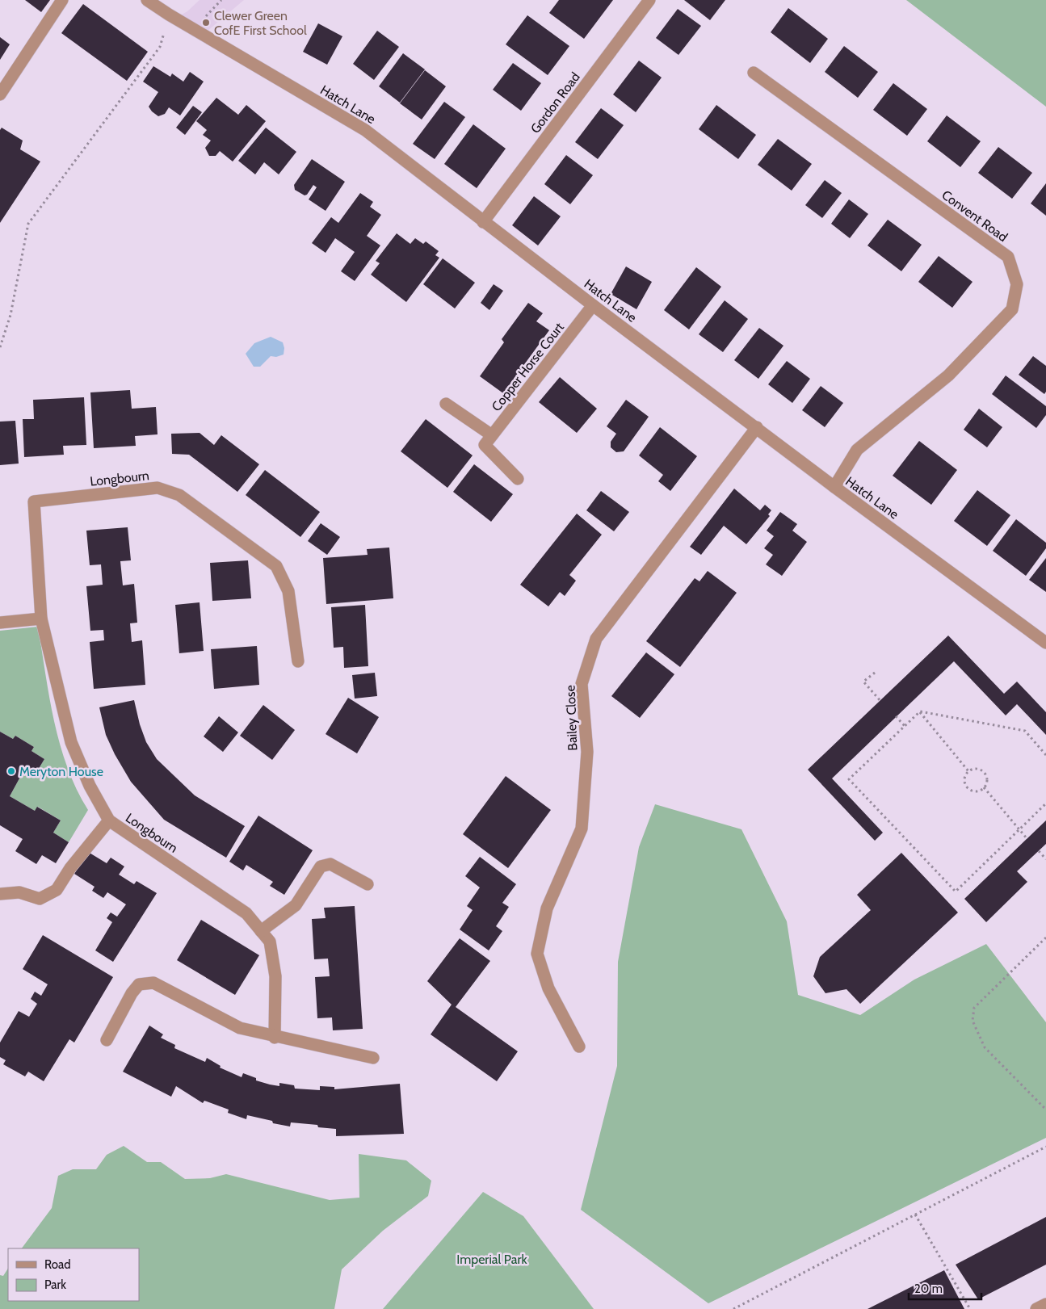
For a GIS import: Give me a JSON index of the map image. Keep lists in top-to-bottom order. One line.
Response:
{"streets":{"street":["Gordon Road","Hatch Lane","Convent Road","Copper Horse Court","Longbourn","Bailey Close"]},"crossings":[["Gordon Road","Hatch Lane"],["Hatch Lane","Convent Road"],["Hatch Lane","Copper Horse Court"],["Hatch Lane","Bailey Close"]],"parks":["Imperial Park"],"places":["Clewer Green CofE First School","Meryton House"],"legend":["Road","Park"],"scale_bar":"20 m"}
